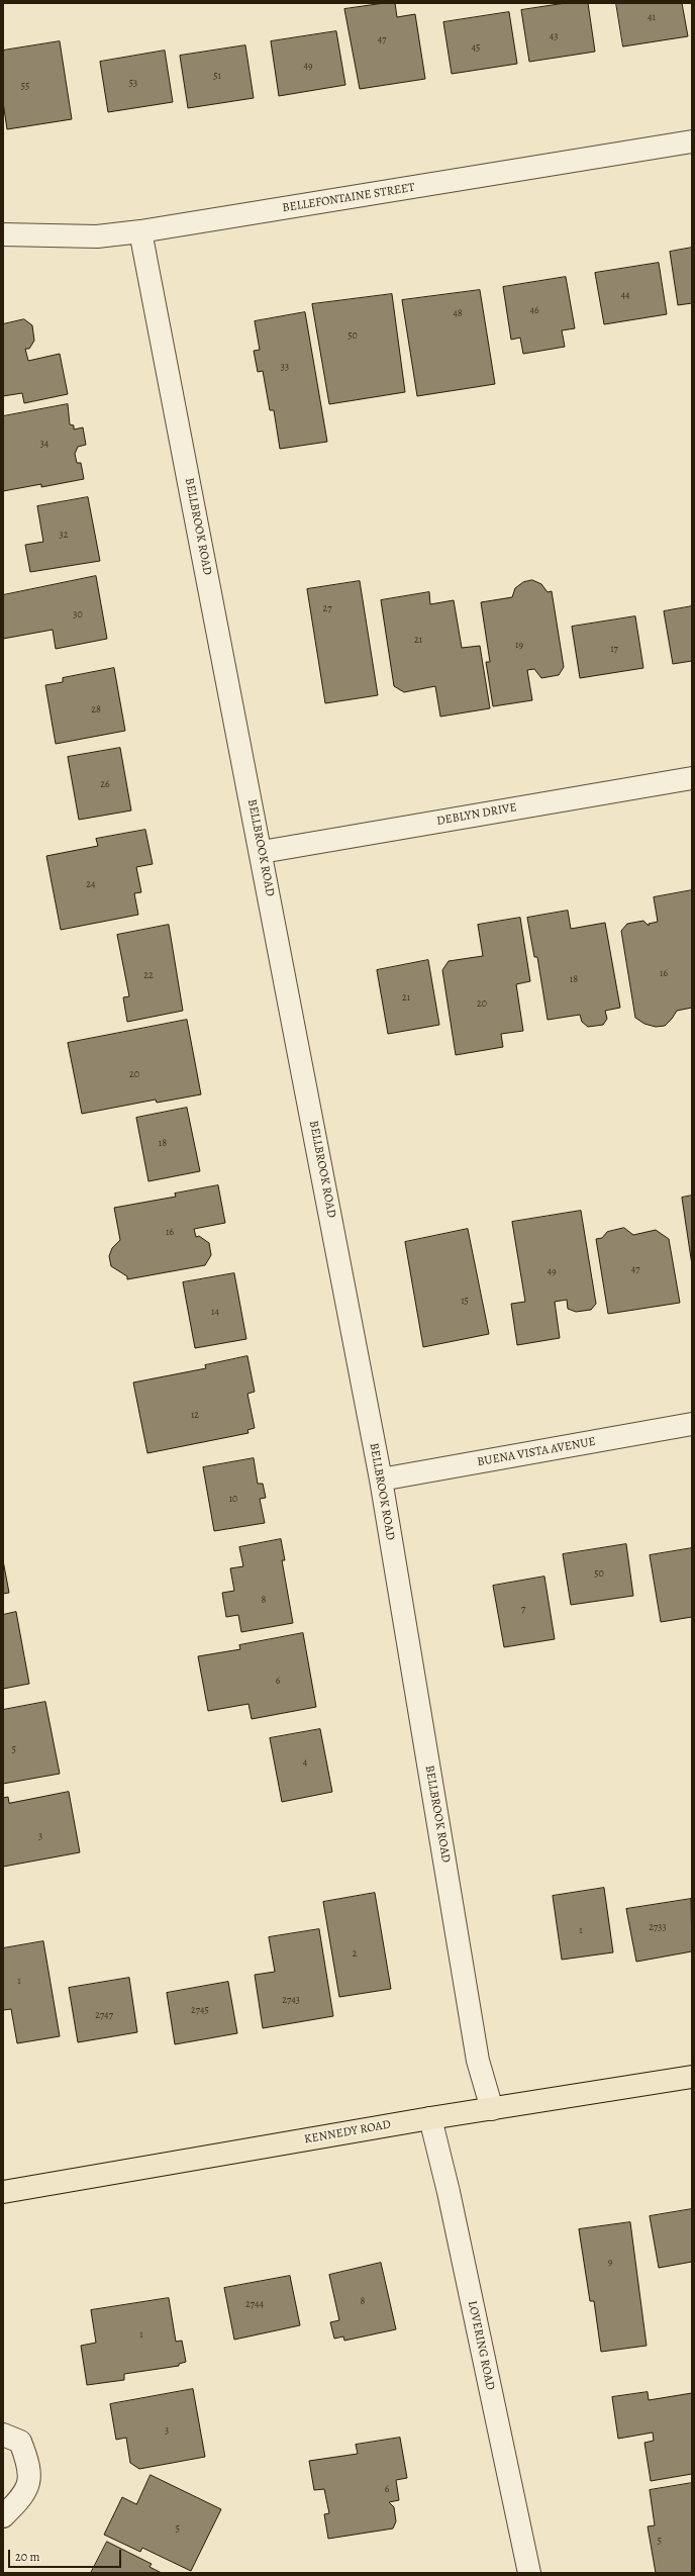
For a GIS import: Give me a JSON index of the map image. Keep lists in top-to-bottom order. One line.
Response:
{"streets":{"main road":["KENNEDY ROAD"],"street":["BELLEFONTAINE STREET","BELLBROOK ROAD","DEBLYN DRIVE","BUENA VISTA AVENUE","LOVERING ROAD"]},"crossings":[["BELLEFONTAINE STREET","BELLBROOK ROAD"],["BELLBROOK ROAD","DEBLYN DRIVE"],["BELLBROOK ROAD","BUENA VISTA AVENUE"],["BELLBROOK ROAD","KENNEDY ROAD"],["KENNEDY ROAD","LOVERING ROAD"]],"house_numbers":["41","43","47","45","49","51","53","55","44","46","48","50","33","34","32","27","30","21","19","17","28","26","24","16","22","18","21","20","20","18","16","47","49","15","14","12","10","50","8","7","6","5","4","3","2733","1","2","1","2743","2745","2747","9","8","2744","1","3","6","5","5"],"scale_bar":"20 m"}
